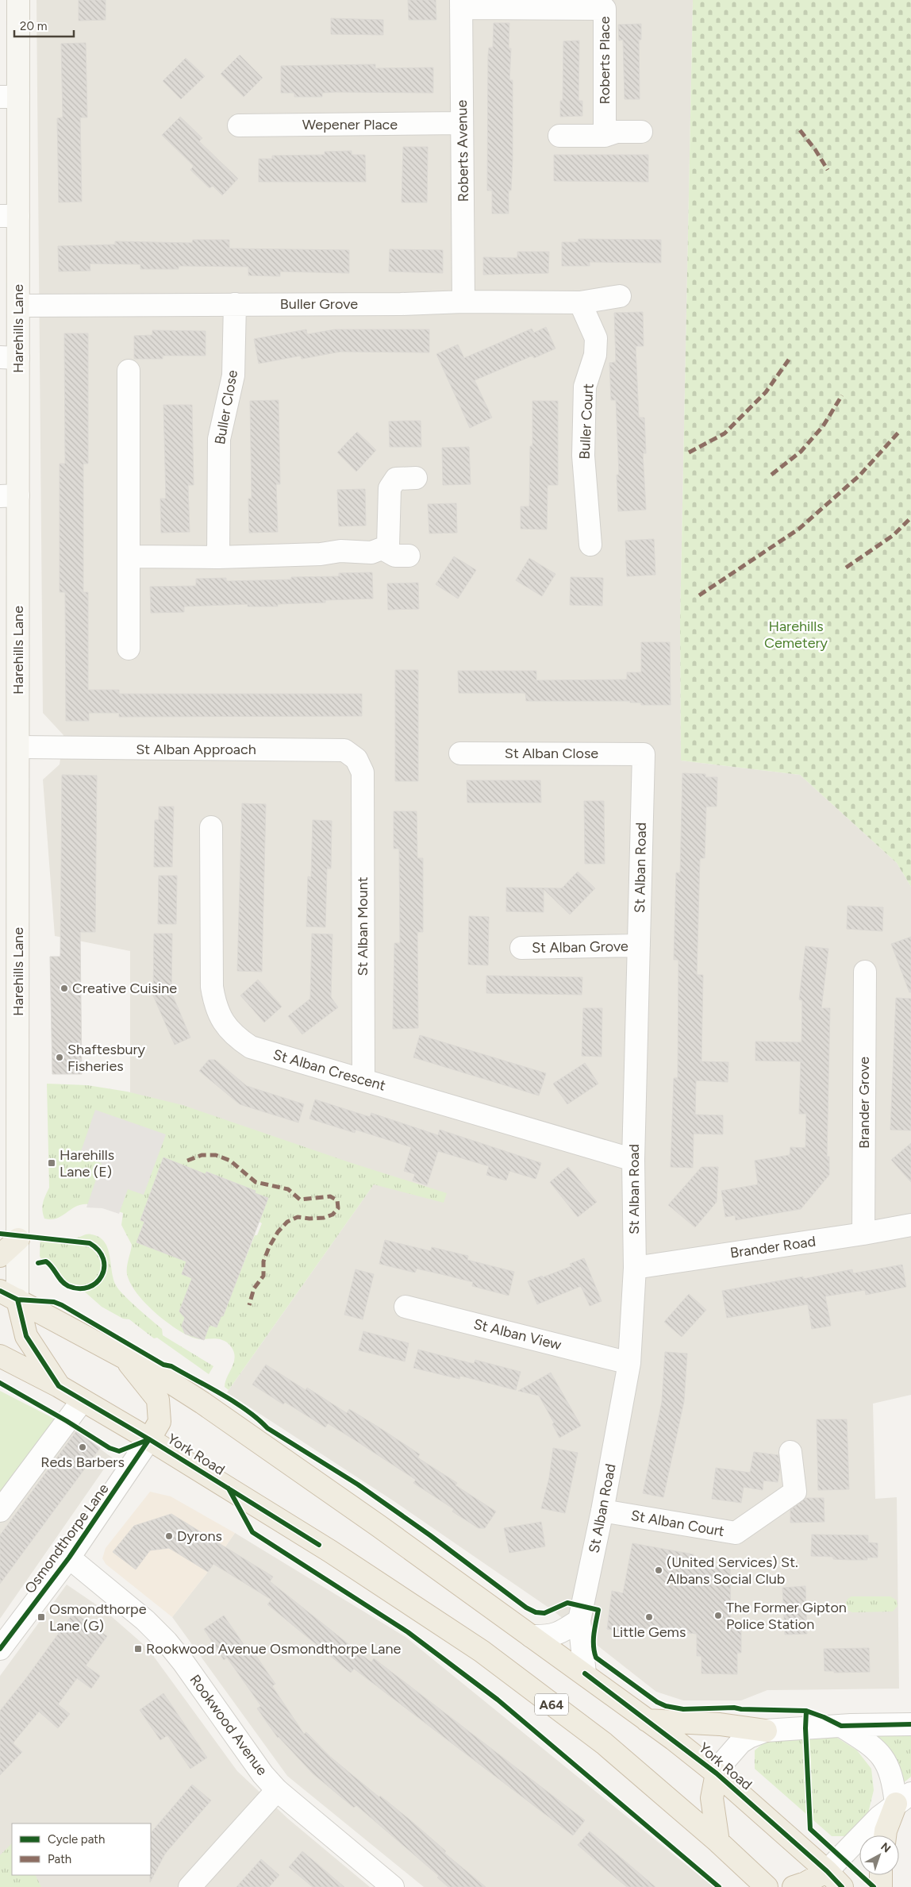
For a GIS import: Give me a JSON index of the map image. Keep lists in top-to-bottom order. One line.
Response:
{"streets":{"highway":["York Road","A64"],"main road":["Harehills Lane"],"street":["Roberts Place","Wepener Place","Roberts Avenue","Buller Grove","Buller Close","Buller Court","St Alban Approach","St Alban Close","St Alban Road","St Alban Mount","St Alban Grove","St Alban Crescent","Brander Grove","Brander Road","St Alban View","St Alban Court","Osmondthorpe Lane","Rookwood Avenue"]},"crossings":[["Roberts Place","Roberts Avenue"],["Wepener Place","Roberts Avenue"],["Roberts Avenue","Buller Grove"],["Buller Grove","Harehills Lane"],["Buller Grove","Buller Close"],["Buller Grove","Buller Court"],["Harehills Lane","St Alban Approach"],["Harehills Lane","York Road"],["St Alban Approach","St Alban Mount"],["St Alban Close","St Alban Road"],["St Alban Road","St Alban Grove"],["St Alban Road","St Alban Crescent"],["St Alban Road","Brander Road"],["St Alban Road","St Alban View"],["St Alban Road","York Road"],["St Alban Road","St Alban Court"],["St Alban Mount","St Alban Crescent"],["Brander Grove","Brander Road"],["York Road","Osmondthorpe Lane"],["Osmondthorpe Lane","Rookwood Avenue"]],"parks":["Harehills Cemetery"],"places":{"other":["Creative Cuisine","Shaftesbury Fisheries","Reds Barbers","Dyrons","(United Services) St. Albans Social Club","The Former Gipton Police Station","Little Gems"],"transit":["Harehills Lane (E)","Osmondthorpe Lane (G)","Rookwood Avenue Osmondthorpe Lane"]},"legend":["Cycle path","Path"],"scale_bar":"20 m","north":"top right"}
